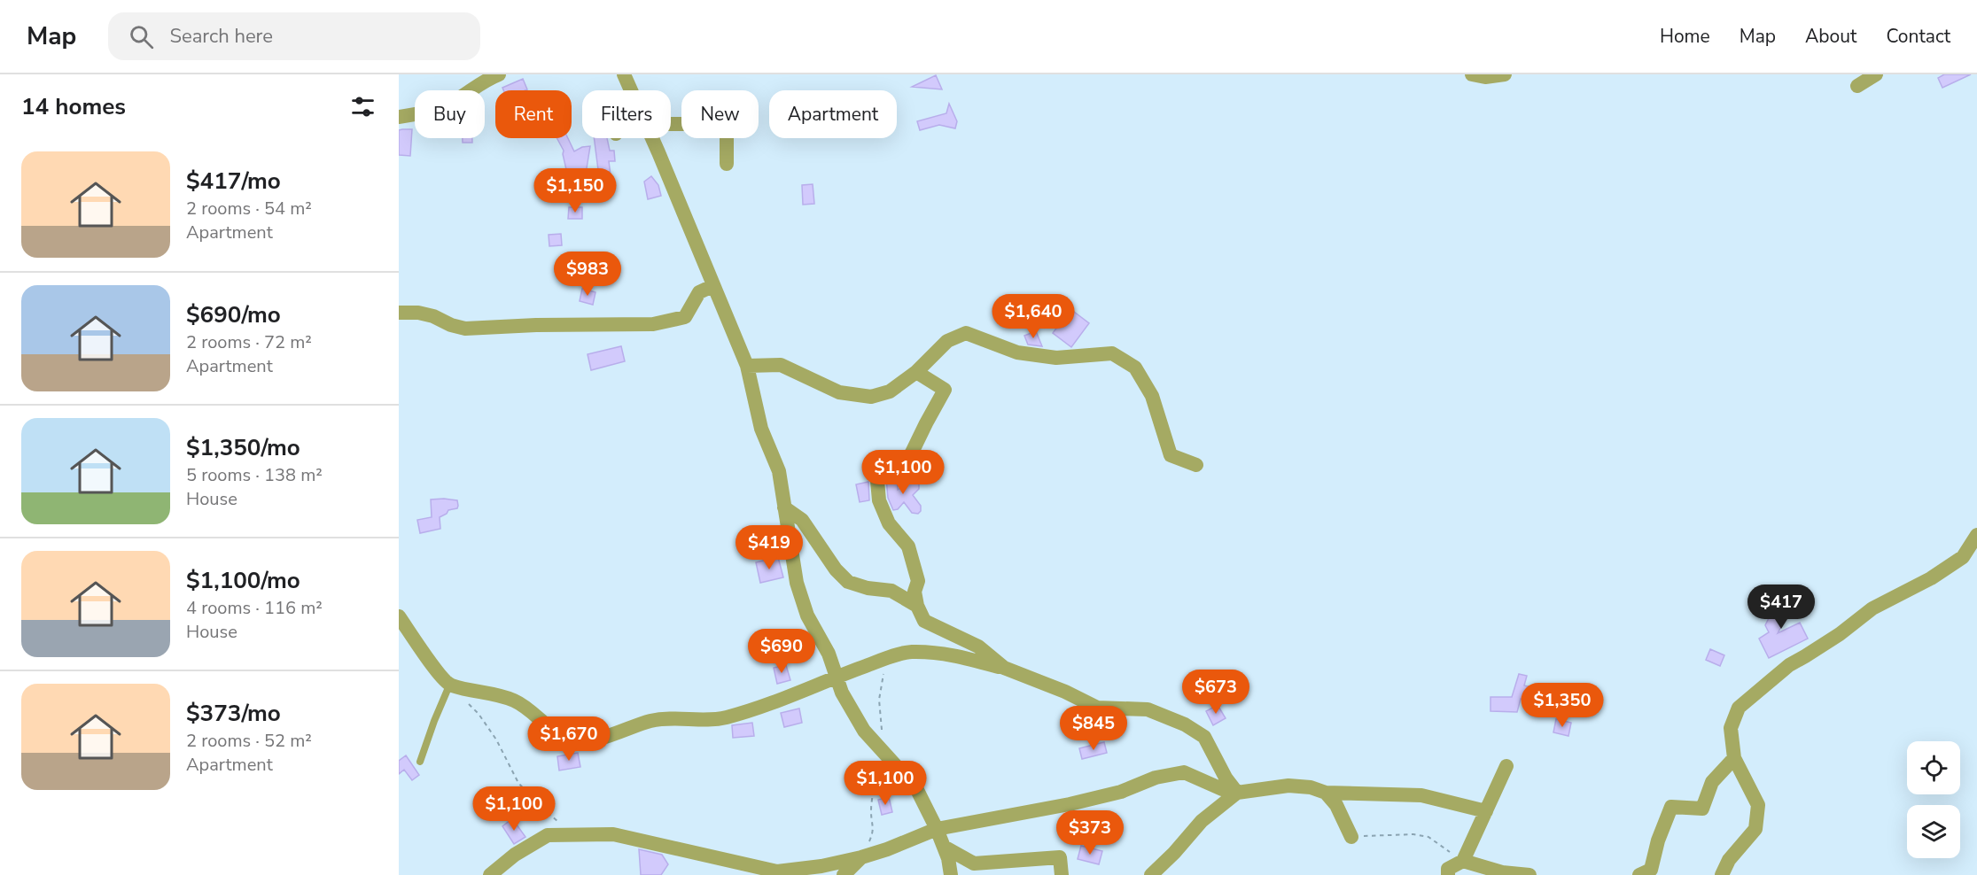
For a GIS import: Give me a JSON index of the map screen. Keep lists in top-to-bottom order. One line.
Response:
{"page":{"header":"Map","search":"Search here","nav":["Home","Map","About","Contact"],"heading":"14 homes","chip":["Buy","Rent","Filters","New","Apartment"],"list":[{"name":"$417/mo","note":"2 rooms · 54 m² · Apartment"},{"name":"$690/mo","note":"2 rooms · 72 m² · Apartment"},{"name":"$1,350/mo","note":"5 rooms · 138 m² · House"},{"name":"$1,100/mo","note":"4 rooms · 116 m² · House"},{"name":"$373/mo","note":"2 rooms · 52 m² · Apartment"}],"price":["$1,150","$983","$1,640","$1,100","$419","$417","$690","$673","$1,350","$845","$1,670","$1,100","$1,100","$373"]}}
